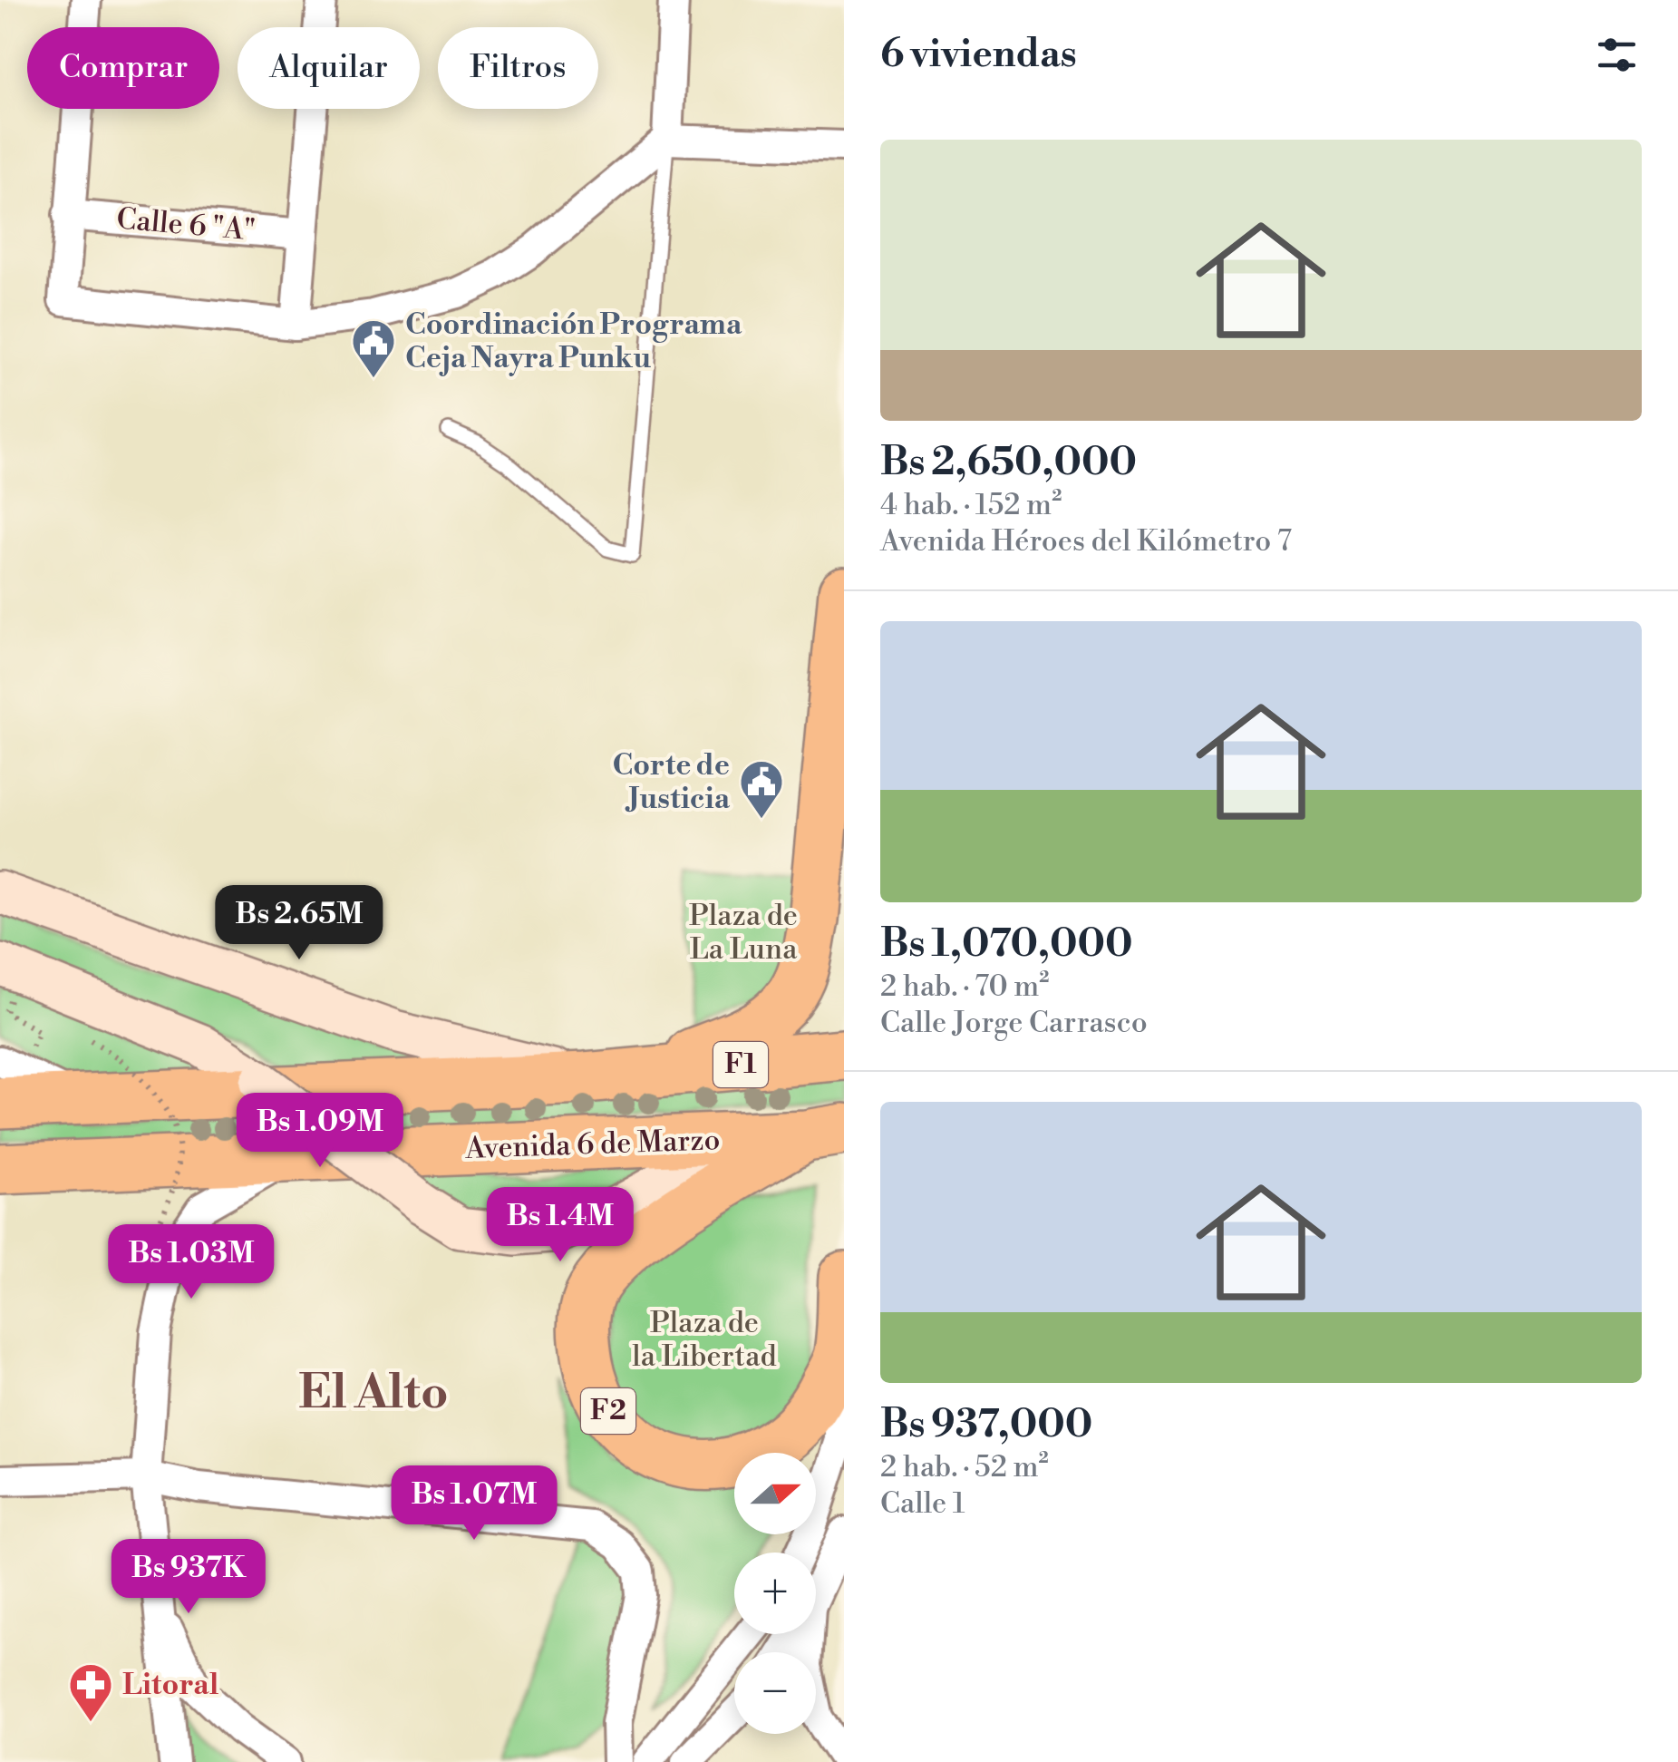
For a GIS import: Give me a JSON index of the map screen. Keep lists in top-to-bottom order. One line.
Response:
{"streets":{"highway":["F1","Avenida 6 de Marzo","F2"],"street":["Calle 6 \"A\""]},"crossings":[["Avenida 6 de Marzo","F2"]],"districts":["El Alto"],"parks":["Plaza de La Luna","Plaza de la Libertad"],"places":{"public building":["Coordinación Programa Ceja Nayra Punku","Corte de Justicia"],"pharmacy":["Litoral"]},"north":"right","page":{"heading":"6 viviendas","chip":["Comprar","Alquilar","Filtros"],"list":[{"name":"Bs 2,650,000","note":"4 hab. · 152 m² · Avenida Héroes del Kilómetro 7"},{"name":"Bs 1,070,000","note":"2 hab. · 70 m² · Calle Jorge Carrasco"},{"name":"Bs 937,000","note":"2 hab. · 52 m² · Calle 1"}],"price":["Bs 2.65M","Bs 1.09M","Bs 1.4M","Bs 1.03M","Bs 1.07M","Bs 937K"],"map_buttons":["+","−"]}}
